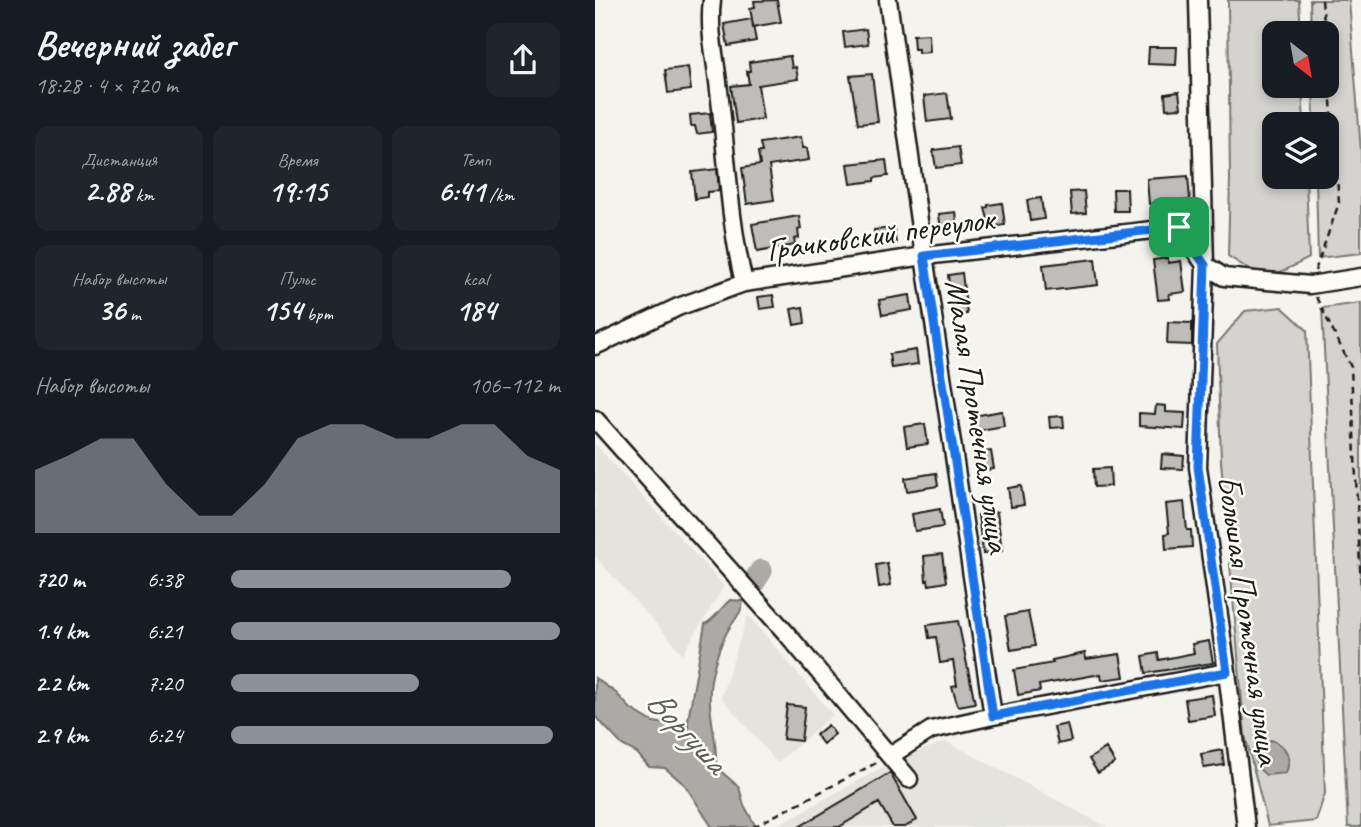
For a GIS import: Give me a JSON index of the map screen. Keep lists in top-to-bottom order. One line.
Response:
{"streets":{"street":["Грачковский переулок","Малая Протечная улица","Большая Протечная улица"]},"crossings":[["Грачковский переулок","Малая Протечная улица"],["Грачковский переулок","Большая Протечная улица"]],"water":["Воргуша"],"north":"bottom right","page":{"heading":["Вечерний забег","18:28 · 4 × 720 m"],"stats":[["Дистанция","2.88 km"],["Время","19:15"],["Темп","6:41 /km"],["Набор высоты","36 m"],["Пульс","154 bpm"],["kcal","184"]],"chart":["Набор высоты","106–112 m"],"list":[{"name":"720 m","note":"6:38"},{"name":"1.4 km","note":"6:21"},{"name":"2.2 km","note":"7:20"},{"name":"2.9 km","note":"6:24"}]}}
